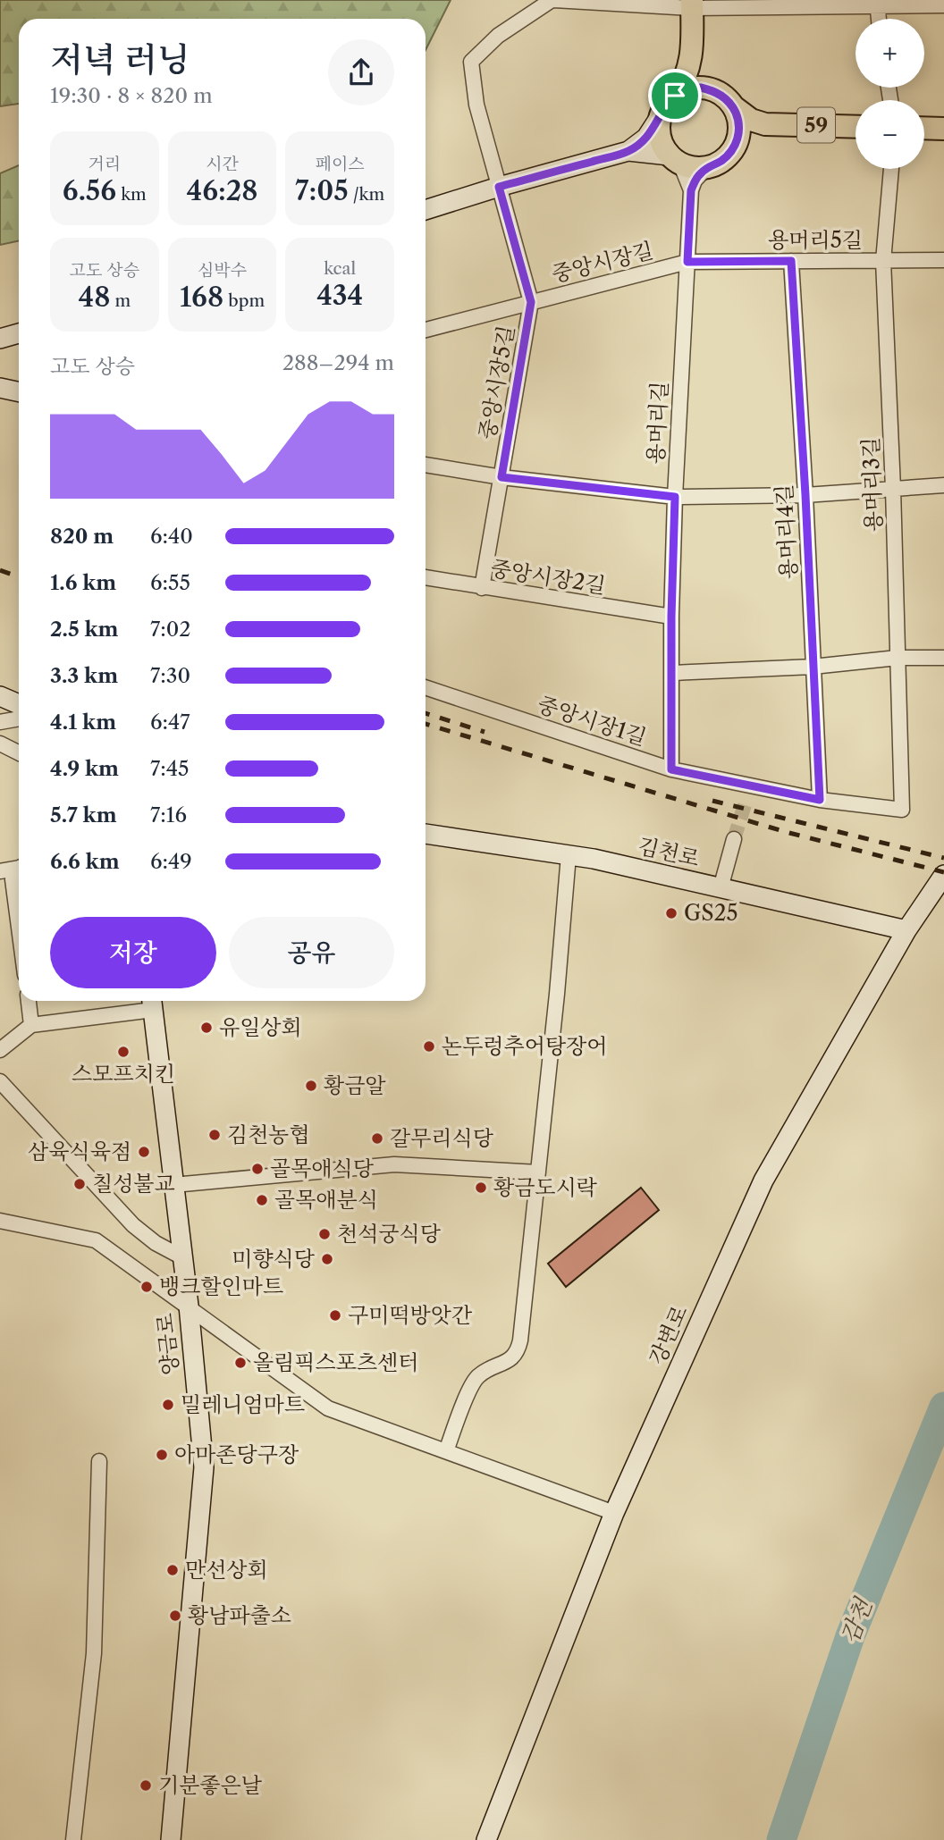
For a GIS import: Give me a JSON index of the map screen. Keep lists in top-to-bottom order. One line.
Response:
{"streets":{"main road":["59"],"street":["용머리5길","중앙시장길","중앙시장5길","용머리길","용머리3길","용머리4길","중앙시장2길","중앙시장1길","김천로","강변로","양금로"]},"crossings":[["59","용머리길"],["용머리5길","중앙시장길"],["용머리5길","용머리길"],["용머리5길","용머리3길"],["용머리5길","용머리4길"],["중앙시장길","중앙시장5길"],["중앙시장길","용머리길"],["중앙시장5길","중앙시장2길"],["용머리길","중앙시장2길"],["용머리길","중앙시장1길"],["용머리3길","중앙시장1길"],["용머리4길","중앙시장1길"],["김천로","강변로"]],"water":["감천"],"places":["GS25","유일상회","논두렁추어탕장어","스모프치킨","황금알","김천농협","갈무리식당","삼육식육점","골목애식당","칠성불교","황금도시락","골목애분식","천석궁식당","미향식당","뱅크할인마트","구미떡방앗간","올림픽스포츠센터","밀레니엄마트","아마존당구장","만선상회","황남파출소","기분좋은날"],"page":{"map_buttons":["+","−"],"heading":["저녁 러닝","19:30 · 8 × 820 m"],"stats":[["거리","6.56 km"],["시간","46:28"],["페이스","7:05 /km"],["고도 상승","48 m"],["심박수","168 bpm"],["kcal","434"]],"chart":["고도 상승","288–294 m"],"list":[{"name":"820 m","note":"6:40"},{"name":"1.6 km","note":"6:55"},{"name":"2.5 km","note":"7:02"},{"name":"3.3 km","note":"7:30"},{"name":"4.1 km","note":"6:47"},{"name":"4.9 km","note":"7:45"},{"name":"5.7 km","note":"7:16"},{"name":"6.6 km","note":"6:49"}],"buttons":["저장","공유"]}}
